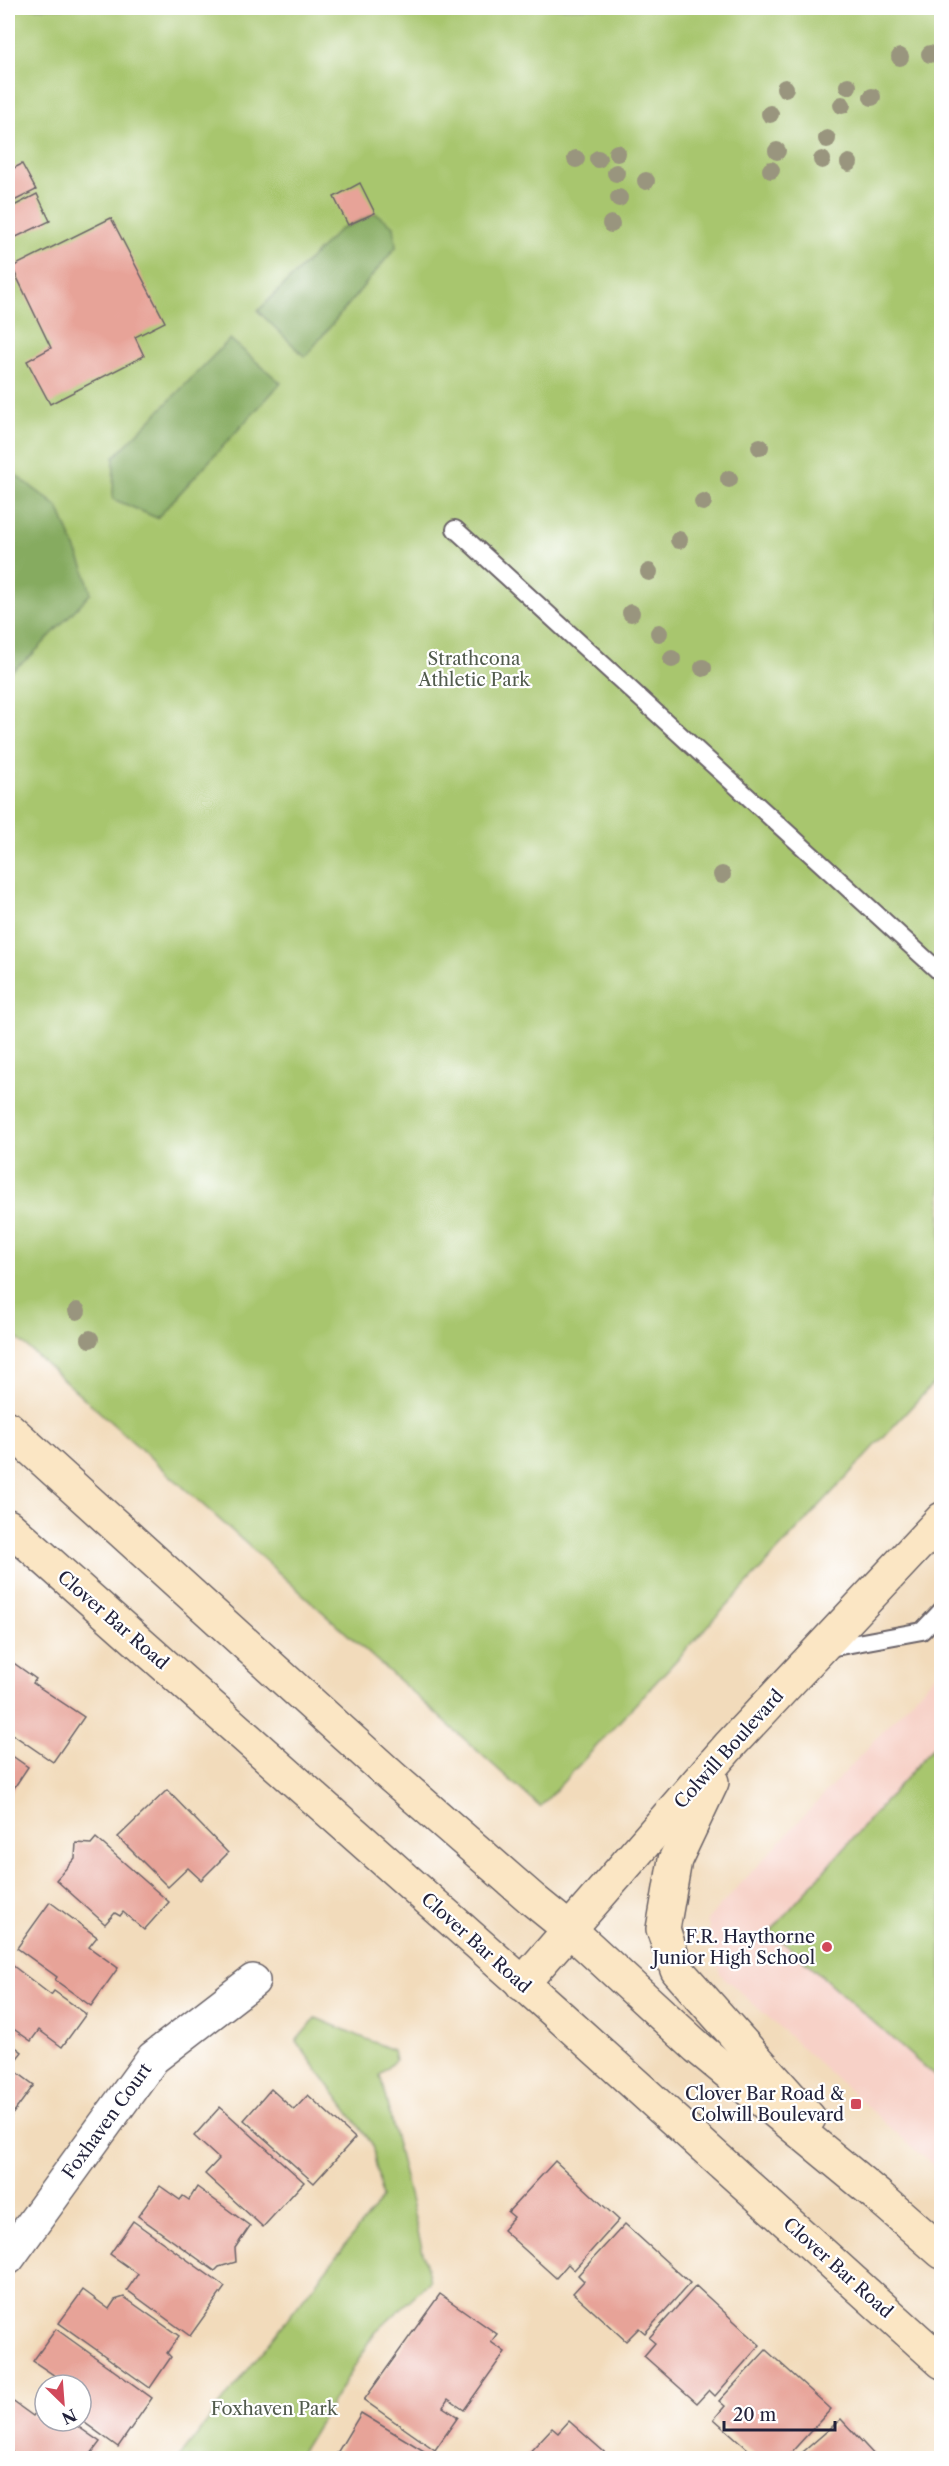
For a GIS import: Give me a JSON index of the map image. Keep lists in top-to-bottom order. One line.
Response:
{"streets":{"main road":["Clover Bar Road","Colwill Boulevard"],"street":["Foxhaven Court"]},"crossings":[["Clover Bar Road","Colwill Boulevard"]],"parks":["Strathcona Athletic Park","Foxhaven Park"],"places":{"other":["F.R. Haythorne Junior High School"],"transit":["Clover Bar Road & Colwill Boulevard"]},"scale_bar":"20 m","north":"bottom right"}
